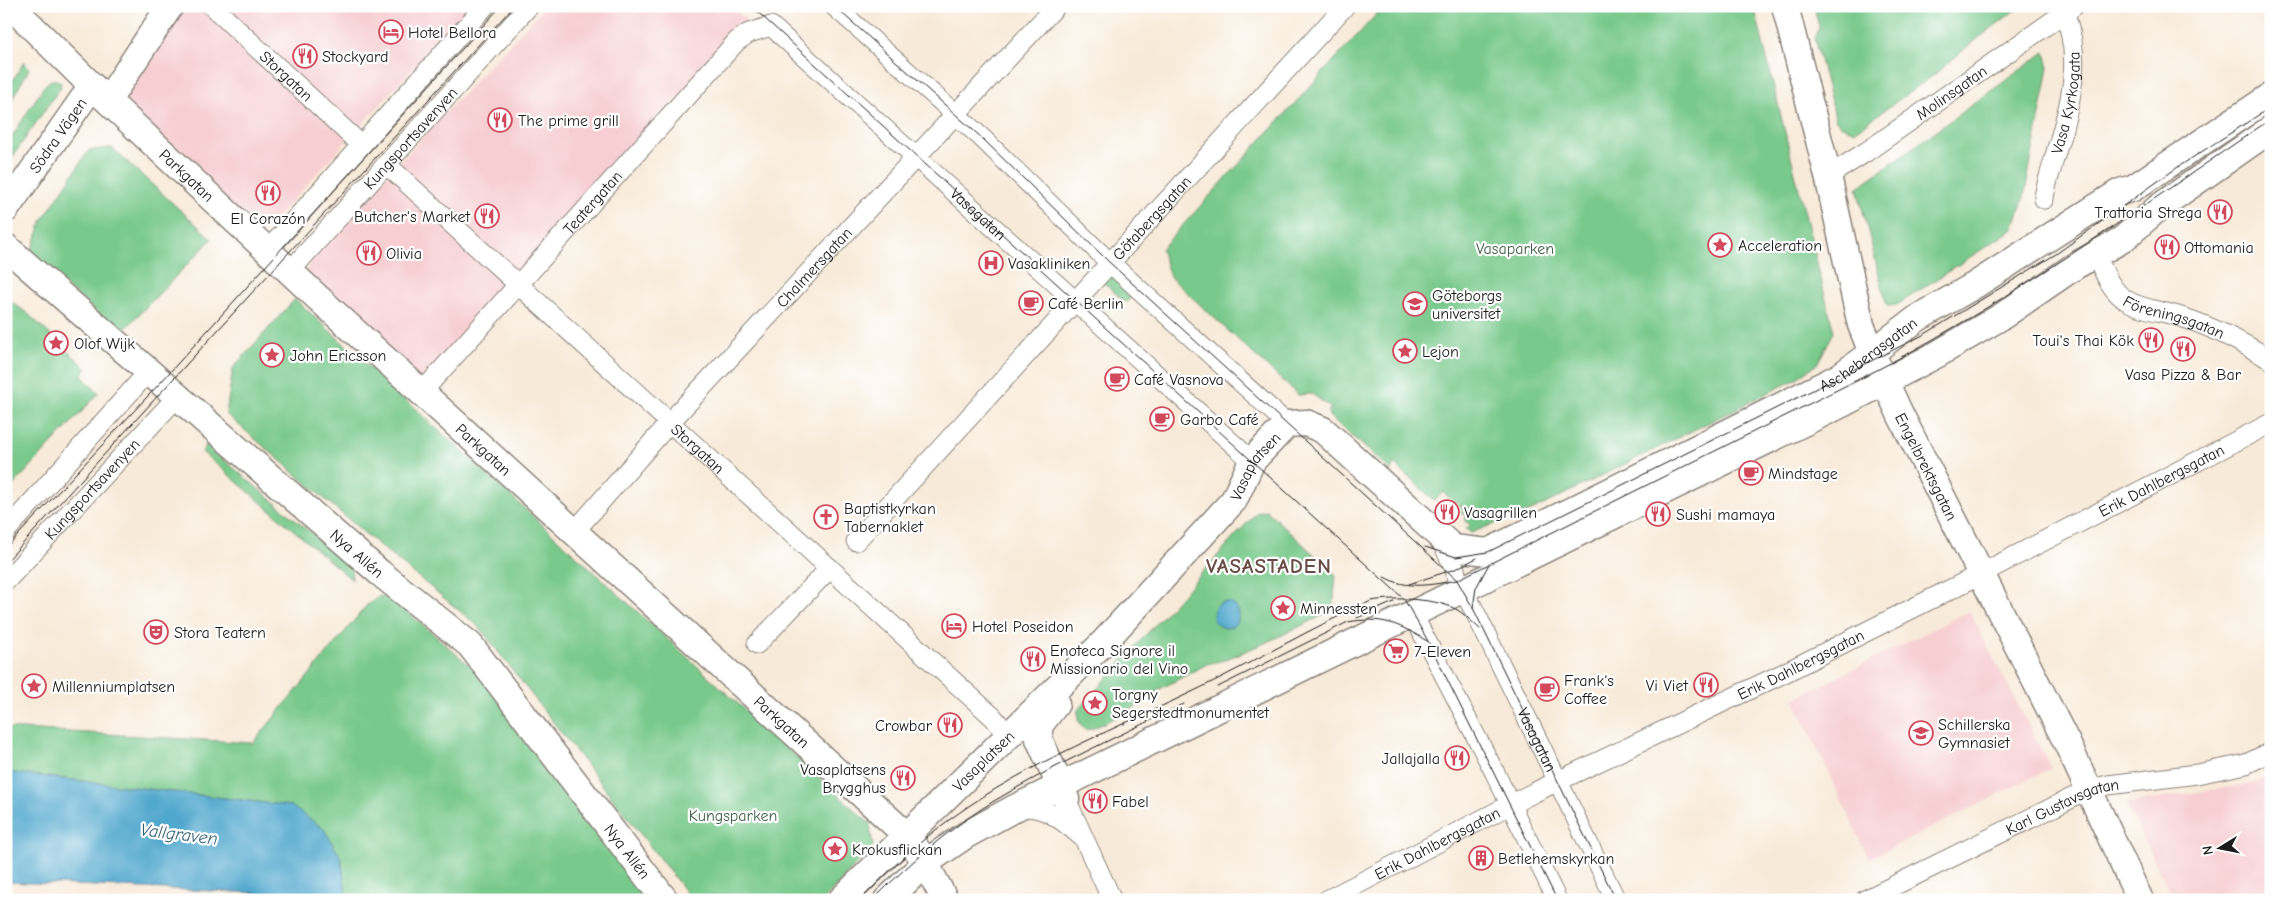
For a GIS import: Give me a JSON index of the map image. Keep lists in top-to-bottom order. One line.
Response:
{"streets":{"street":["Storgatan","Molinsgatan","Vasa Kyrkogata","Södra Vägen","Kungsportsavenyen","Parkgatan","Teatergatan","Vasagatan","Götabergsgatan","Chalmersgatan","Föreningsgatan","Aschebergsgatan","Engelbrektsgatan","Vasaplatsen","Erik Dahlbergsgatan","Nya Allén","Karl Gustavsgatan"]},"crossings":[["Storgatan","Kungsportsavenyen"],["Storgatan","Teatergatan"],["Storgatan","Chalmersgatan"],["Storgatan","Vasaplatsen"],["Molinsgatan","Vasa Kyrkogata"],["Molinsgatan","Engelbrektsgatan"],["Södra Vägen","Parkgatan"],["Kungsportsavenyen","Parkgatan"],["Kungsportsavenyen","Nya Allén"],["Parkgatan","Teatergatan"],["Parkgatan","Chalmersgatan"],["Parkgatan","Vasaplatsen"],["Teatergatan","Vasagatan"],["Vasagatan","Götabergsgatan"],["Vasagatan","Chalmersgatan"],["Vasagatan","Aschebergsgatan"],["Vasagatan","Vasaplatsen"],["Vasagatan","Erik Dahlbergsgatan"],["Föreningsgatan","Aschebergsgatan"],["Aschebergsgatan","Engelbrektsgatan"],["Aschebergsgatan","Vasaplatsen"],["Engelbrektsgatan","Erik Dahlbergsgatan"],["Engelbrektsgatan","Karl Gustavsgatan"]],"districts":["VASASTADEN"],"water":["Vallgraven"],"parks":["Vasaparken","Kungsparken"],"places":{"hotel":["Hotel Bellora","Hotel Poseidon"],"restaurant":["Stockyard","The prime grill","El Corazón","Trattoria Strega","Butcher's Market","Ottomania","Olivia","Toui's Thai Kök","Vasa Pizza & Bar","Vasagrillen","Sushi mamaya","Enoteca Signore il Missionario del Vino","Vi Viet","Crowbar","Jallajalla","Vasaplatsens Brygghus","Fabel"],"place":["Acceleration","Olof Wijk","Lejon","John Ericsson","Minnessten","Millenniumplatsen","Torgny Segerstedtmonumentet","Krokusflickan"],"hospital":["Vasakliniken"],"cafe":["Café Berlin","Café Vasnova","Garbo Café","Mindstage","Frank's Coffee"],"school or university":["Göteborgs universitet","Schillerska Gymnasiet"],"church":["Baptistkyrkan Tabernaklet"],"theatre":["Stora Teatern"],"supermarket":["7-Eleven"],"building":["Betlehemskyrkan"]},"north":"left"}
